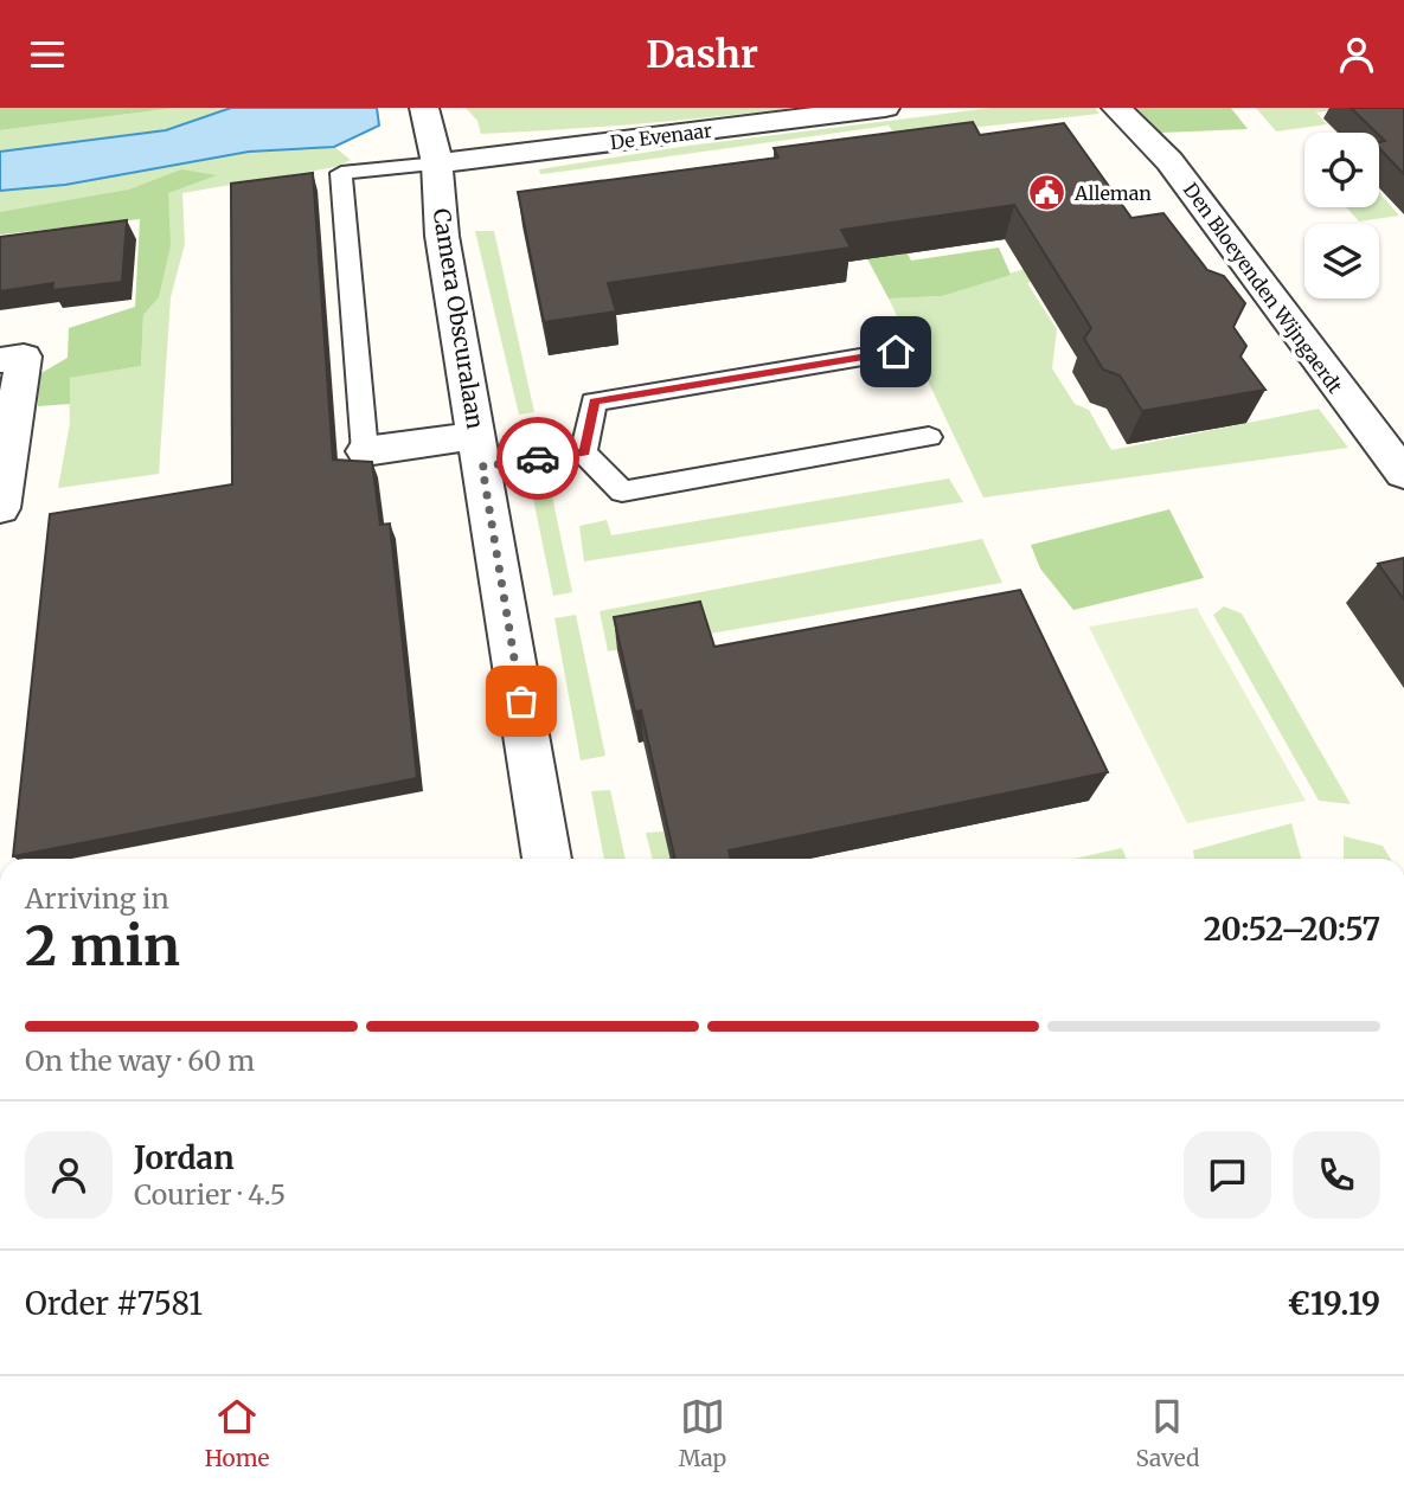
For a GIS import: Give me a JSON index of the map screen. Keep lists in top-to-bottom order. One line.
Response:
{"streets":{"street":["De Evenaar","Den Bloeyenden Wijngaerdt","Camera Obscuralaan"]},"crossings":[["De Evenaar","Camera Obscuralaan"]],"places":{"public building":["Alleman"]},"page":{"header":"Dashr","heading":["2 min","Arriving in","20:52–20:57"],"panel":["Jordan","Courier · 4.5","Order #7581","€19.19"],"bar":"On the way · 60 m","tabs":["Home","Map","Saved"]}}
